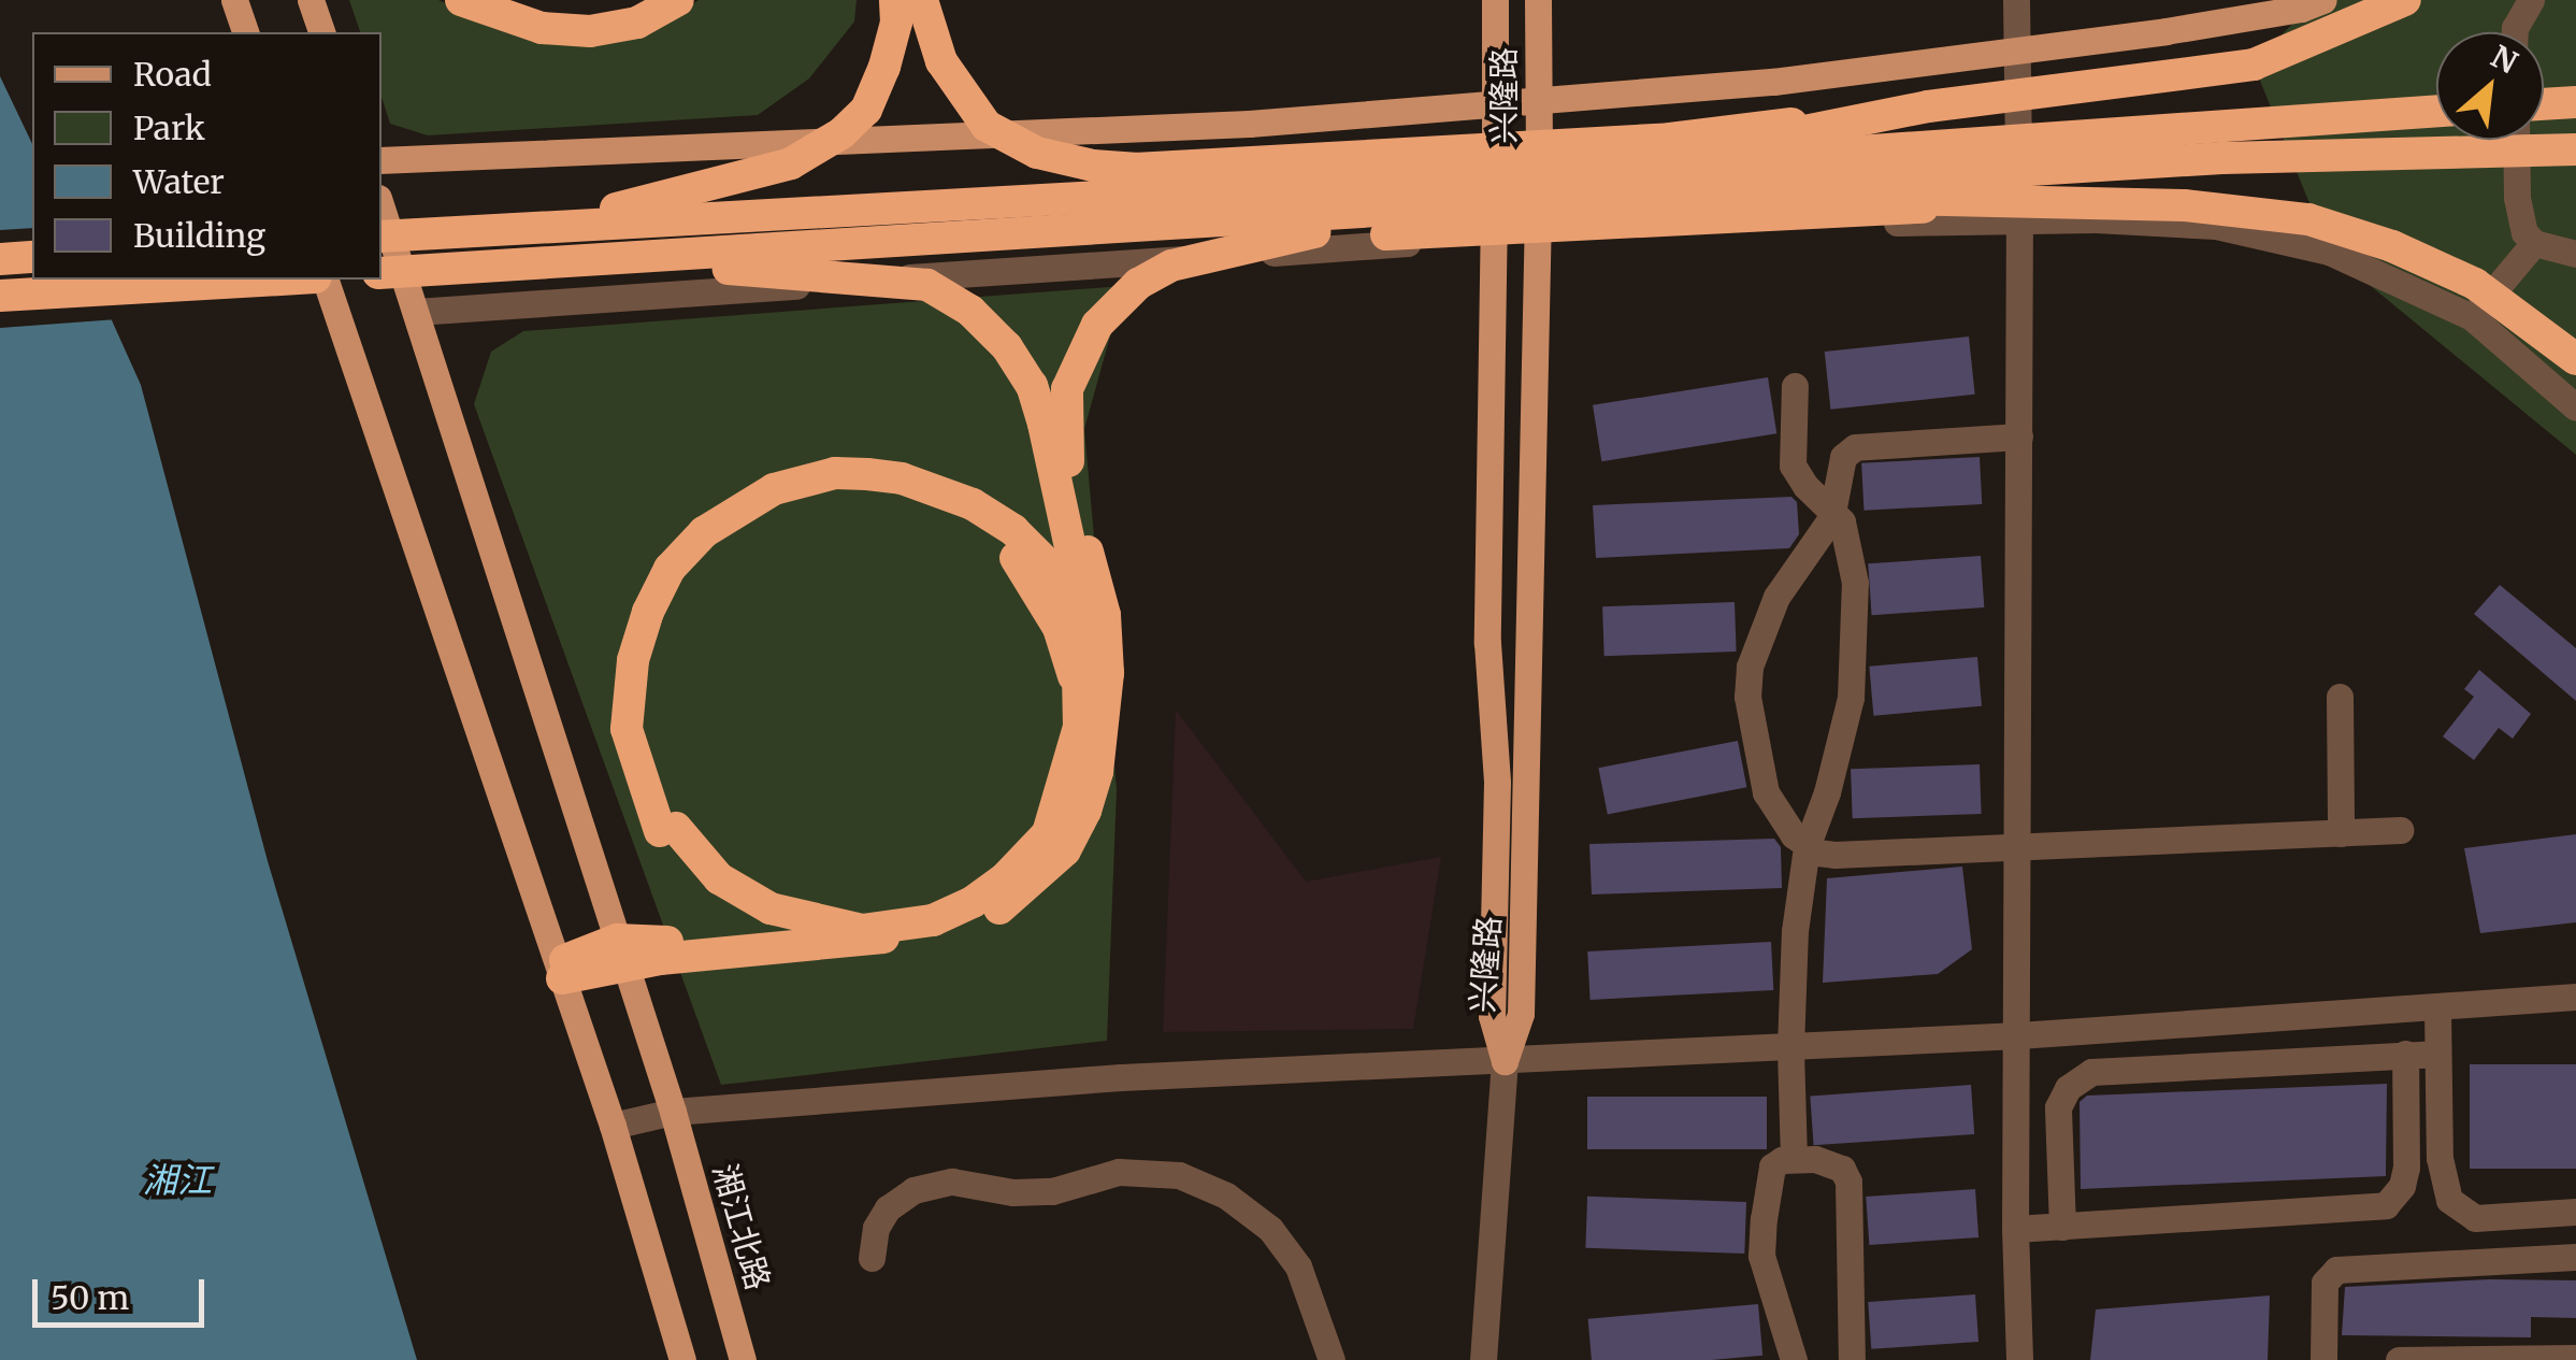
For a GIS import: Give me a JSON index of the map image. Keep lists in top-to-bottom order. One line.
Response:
{"streets":{"main road":["兴隆路","湘江北路"]},"water":["湘江"],"legend":["Road","Park","Water","Building"],"scale_bar":"50 m","north":"top right"}
